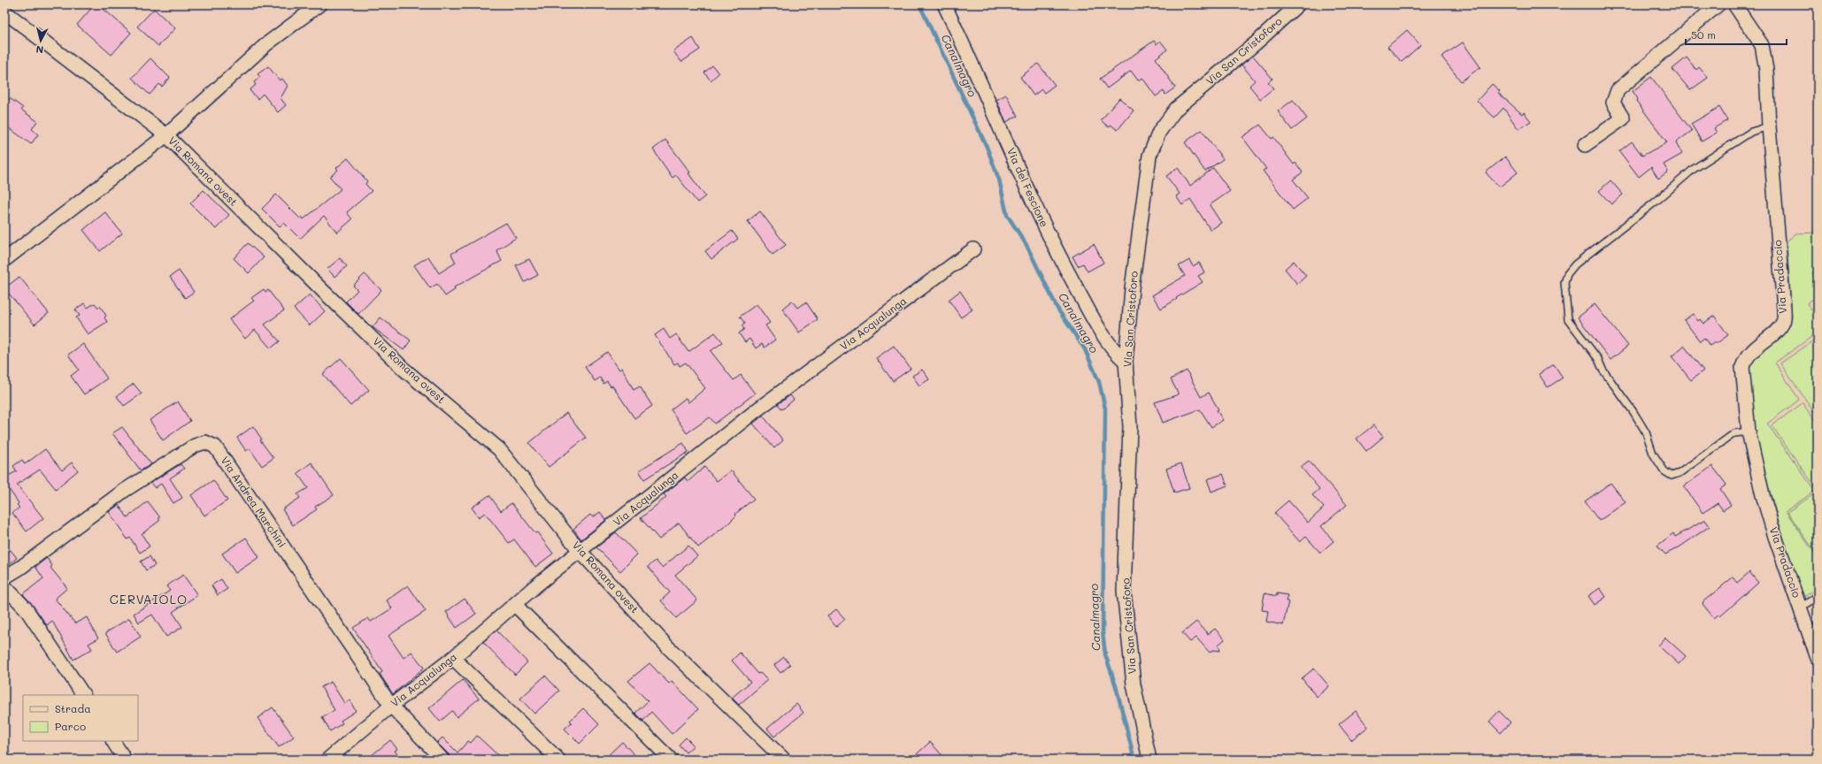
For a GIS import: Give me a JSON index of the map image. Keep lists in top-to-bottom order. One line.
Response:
{"streets":{"street":["Via San Cristoforo","Via Romana ovest","Via del Fescione","Via Pradaccio","Via Acqualunga","Via Andrea Marchini"]},"crossings":[["Via San Cristoforo","Via del Fescione"],["Via Romana ovest","Via Acqualunga"],["Via Acqualunga","Via Andrea Marchini"]],"districts":["CERVAIOLO"],"water":["Canalmagro"],"legend":["Strada","Parco"],"scale_bar":"50 m","north":"bottom"}
